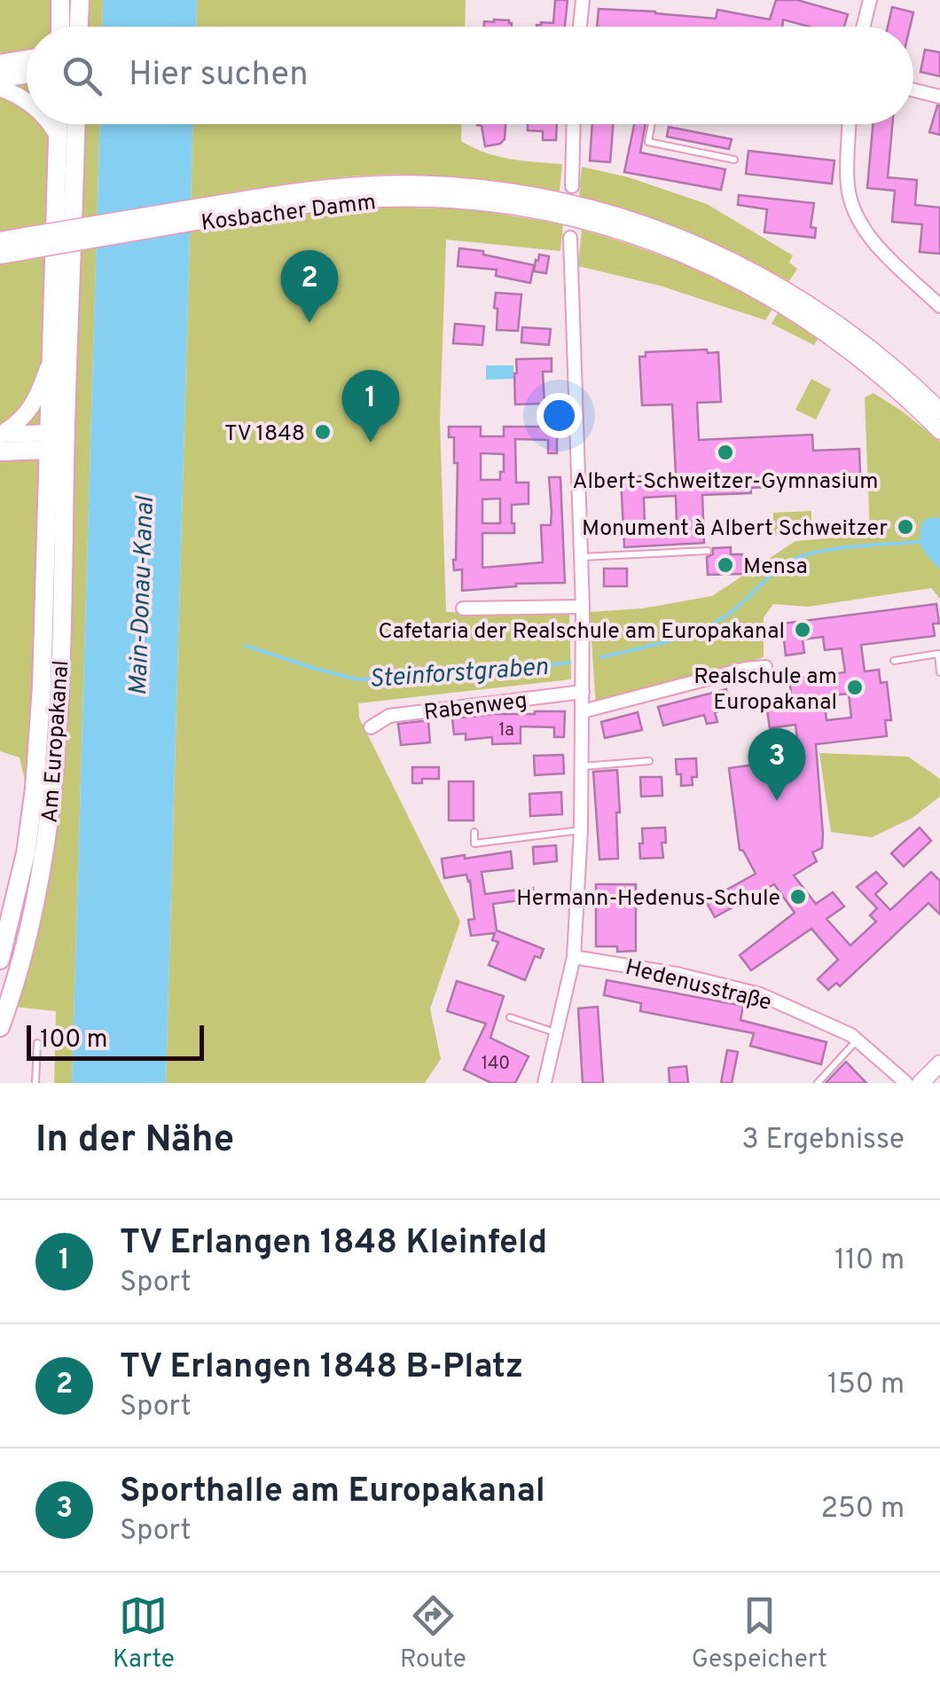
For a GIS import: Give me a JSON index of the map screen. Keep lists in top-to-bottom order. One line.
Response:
{"streets":{"main road":["Am Europakanal"],"street":["Kosbacher Damm","Rabenweg","Hedenusstraße"]},"water":["Main-Donau-Kanal","Steinforstgraben"],"places":["TV 1848","Albert-Schweitzer-Gymnasium","Monument à Albert Schweitzer","Mensa","Cafetaria der Realschule am Europakanal","Realschule am Europakanal","Hermann-Hedenus-Schule"],"house_numbers":["1a","140"],"scale_bar":"100 m","page":{"search":"Hier suchen","pins":["2","1","3"],"scale":"100 m","heading":["In der Nähe","3 Ergebnisse"],"list":[{"mark":"1","name":"TV Erlangen 1848 Kleinfeld","note":"Sport","value":"110 m"},{"mark":"2","name":"TV Erlangen 1848 B-Platz","note":"Sport","value":"150 m"},{"mark":"3","name":"Sporthalle am Europakanal","note":"Sport","value":"250 m"}],"nav":["Karte","Route","Gespeichert"]}}
